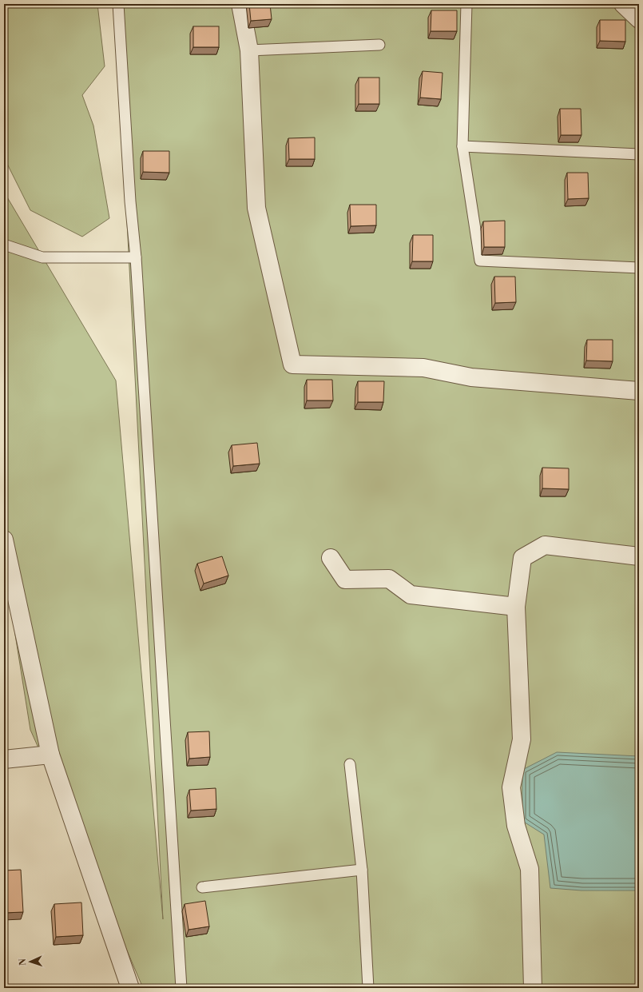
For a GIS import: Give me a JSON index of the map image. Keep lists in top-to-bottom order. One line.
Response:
{"north":"left"}
